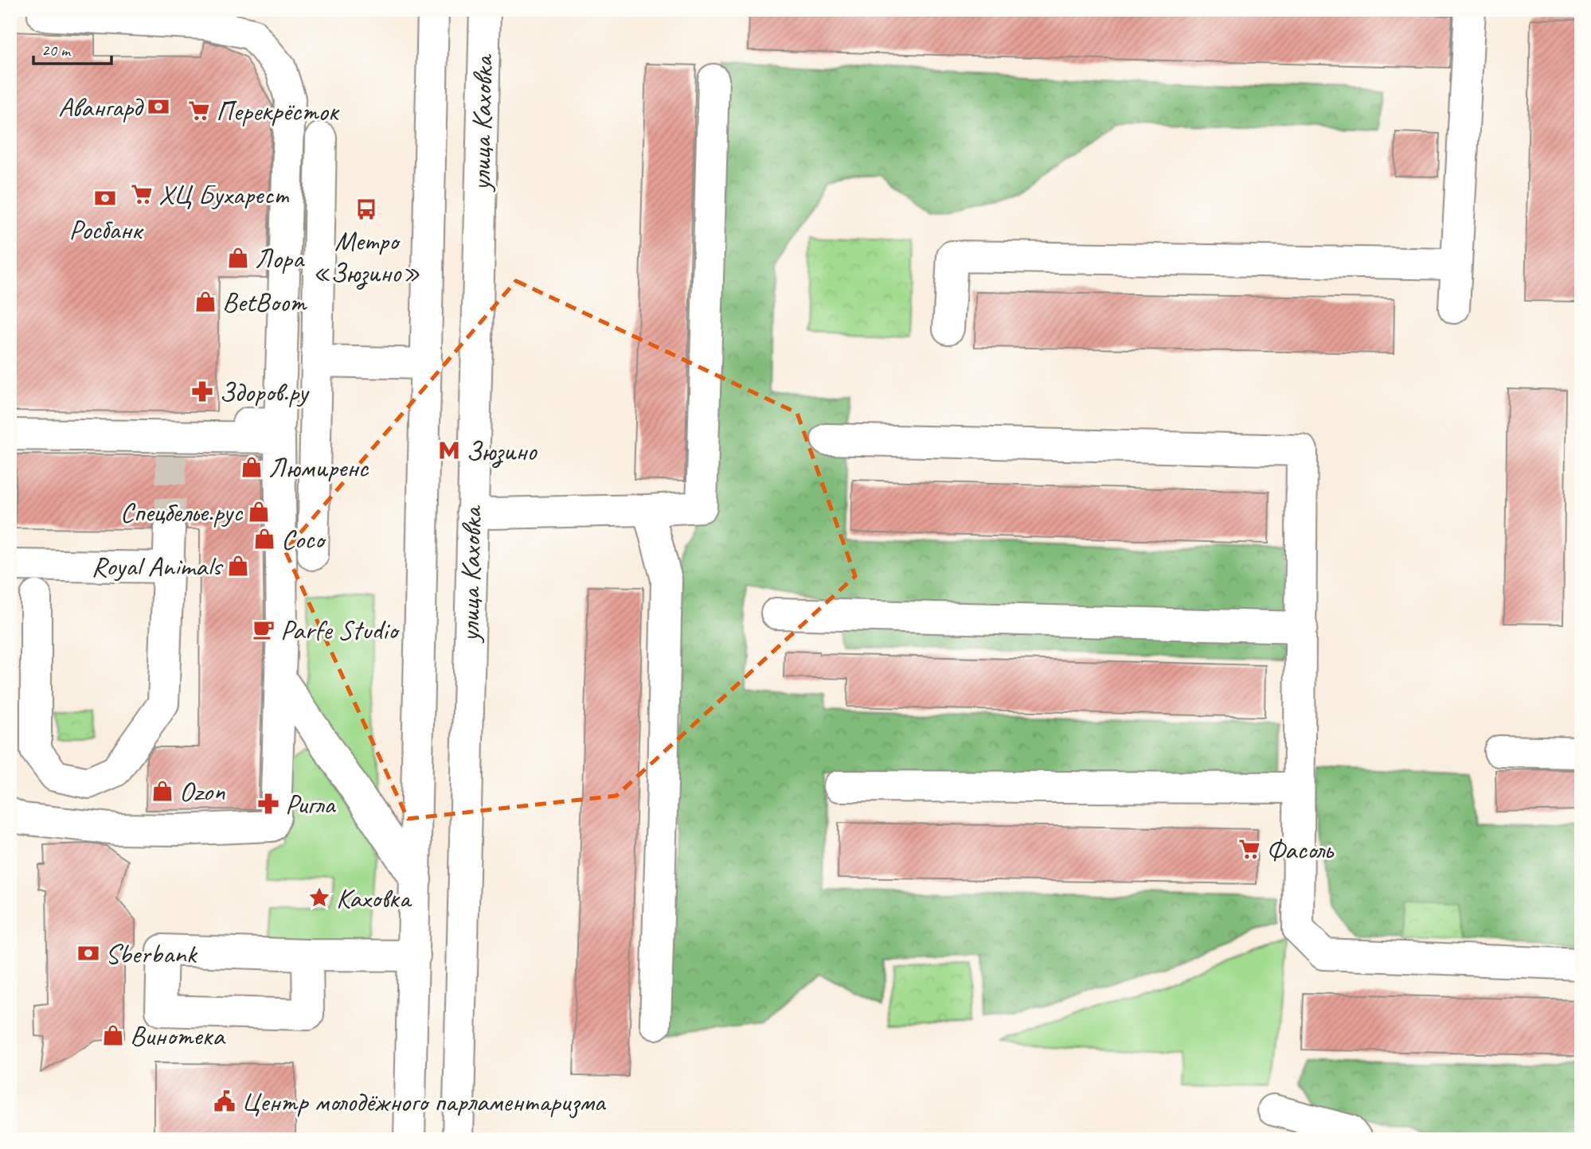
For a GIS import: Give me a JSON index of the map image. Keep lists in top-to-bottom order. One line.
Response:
{"streets":{"main road":["улица Каховка"]},"places":{"bank":["Авангард","Росбанк","Sberbank"],"supermarket":["Перекрёсток","ХЦ Бухарест","Фасоль"],"bus stop":["Метро «Зюзино»"],"shop":["Лора","BetBoom","Люмиренс","Спецбелье.рус","Coco","Royal Animals","Ozon","Винотека"],"pharmacy":["Здоров.ру","Ригла"],"metro station":["Зюзино"],"cafe":["Parfe Studio"],"place":["Каховка"],"public building":["Центр молодёжного парламентаризма"]},"scale_bar":"20 m"}
